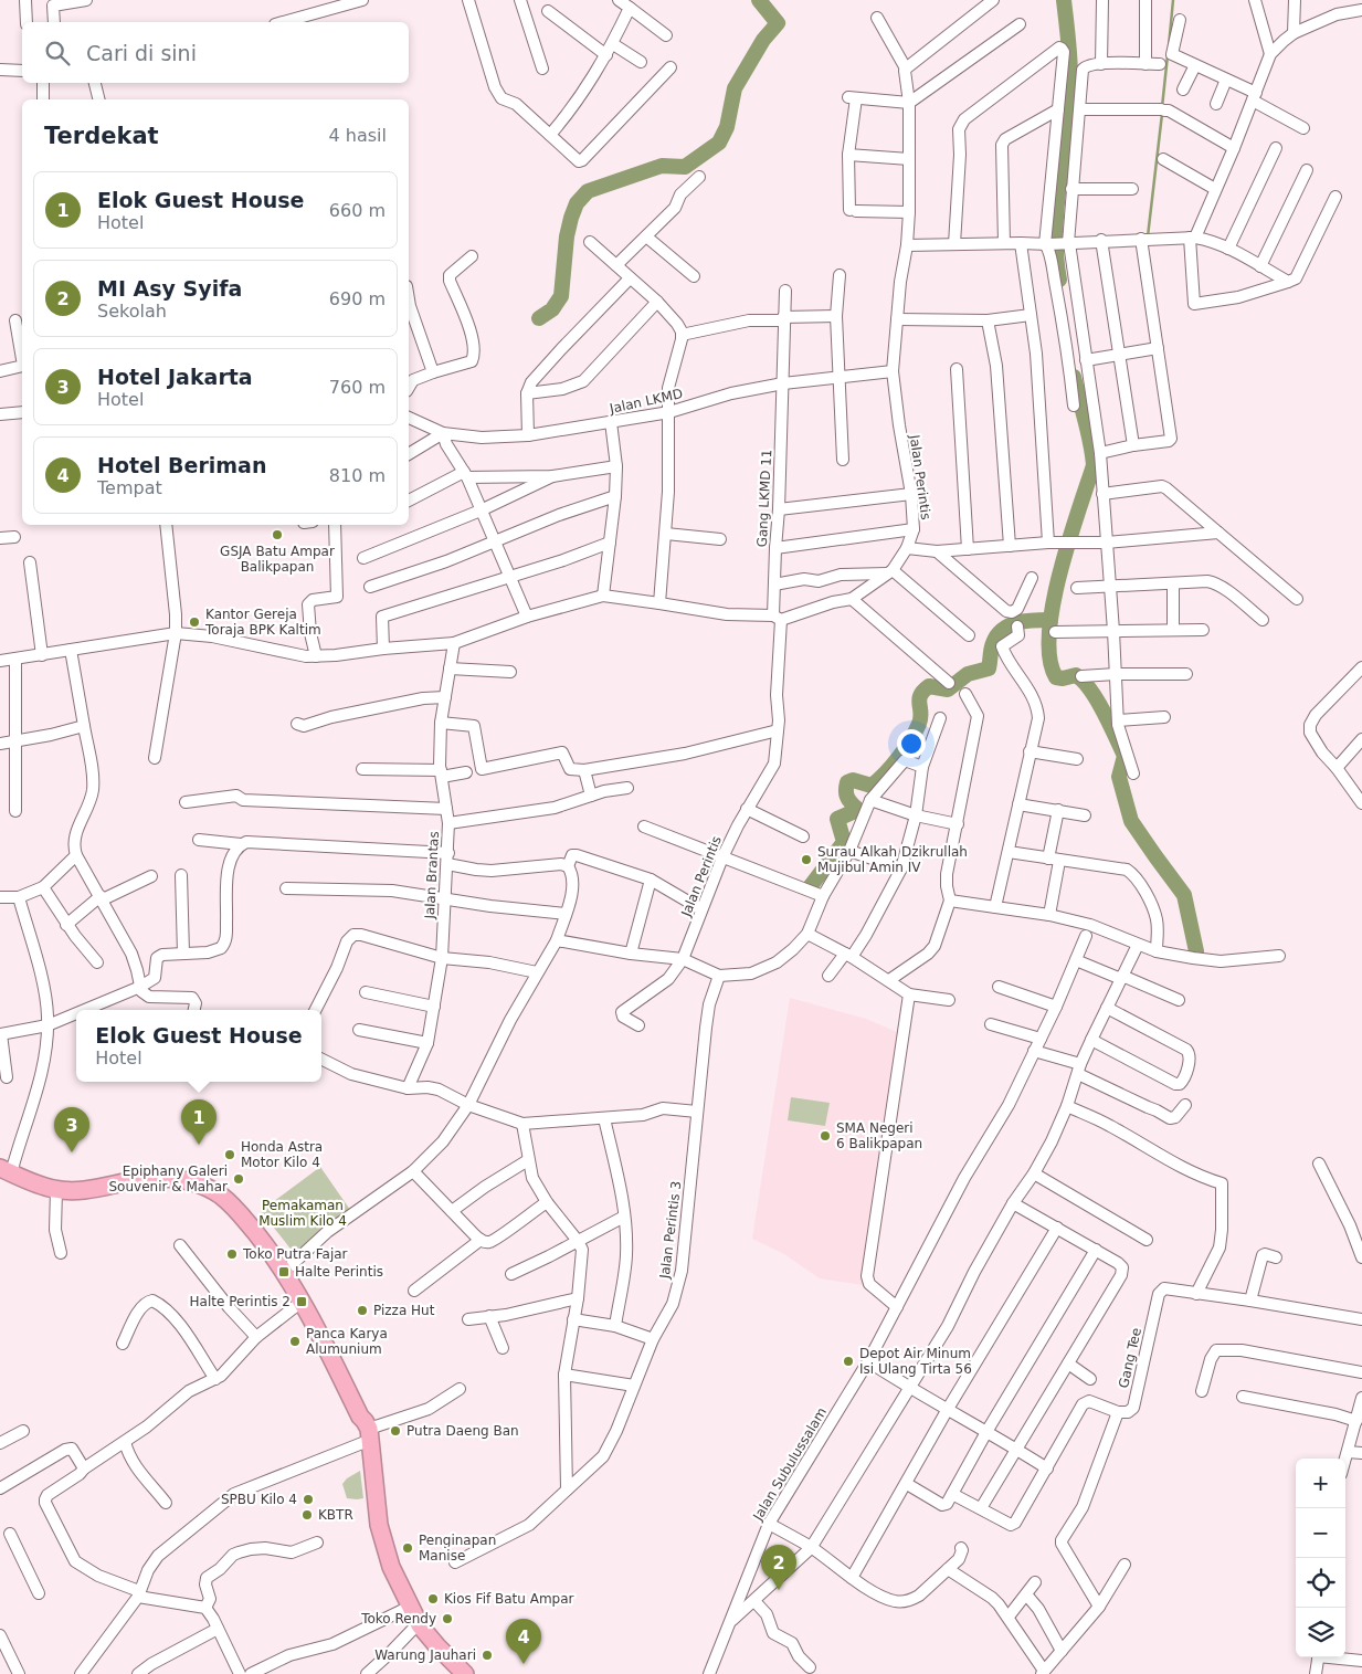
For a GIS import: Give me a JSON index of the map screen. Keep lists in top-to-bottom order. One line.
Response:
{"streets":{"street":["Jalan LKMD","Jalan Perintis","Gang LKMD 11","Jalan Brantas","Jalan Perintis 3","Gang Tee","Jalan Subulussalam"]},"crossings":[["Jalan LKMD","Jalan Perintis"],["Jalan LKMD","Gang LKMD 11"],["Jalan Perintis","Gang LKMD 11"]],"parks":["Pemakaman Muslim Kilo 4"],"places":{"other":["GSJA Batu Ampar Balikpapan","Kantor Gereja Toraja BPK Kaltim","Surau Alkah Dzikrullah Mujibul Amin IV","SMA Negeri 6 Balikpapan","Honda Astra Motor Kilo 4","Epiphany Galeri Souvenir & Mahar","Toko Putra Fajar","Pizza Hut","Panca Karya Alumunium","Depot Air Minum Isi Ulang Tirta 56","Putra Daeng Ban","SPBU Kilo 4","KBTR","Penginapan Manise","Kios Fif Batu Ampar","Toko Rendy","Warung Jauhari"],"transit":["Halte Perintis","Halte Perintis 2"]},"page":{"search":"Cari di sini","heading":["Terdekat","4 hasil"],"list":[{"mark":"1","name":"Elok Guest House","note":"Hotel","value":"660 m"},{"mark":"2","name":"MI Asy Syifa","note":"Sekolah","value":"690 m"},{"mark":"3","name":"Hotel Jakarta","note":"Hotel","value":"760 m"},{"mark":"4","name":"Hotel Beriman","note":"Tempat","value":"810 m"}],"popup":["Elok Guest House","Hotel"],"pins":["1","3","2","4"],"map_buttons":["+","−"]}}
